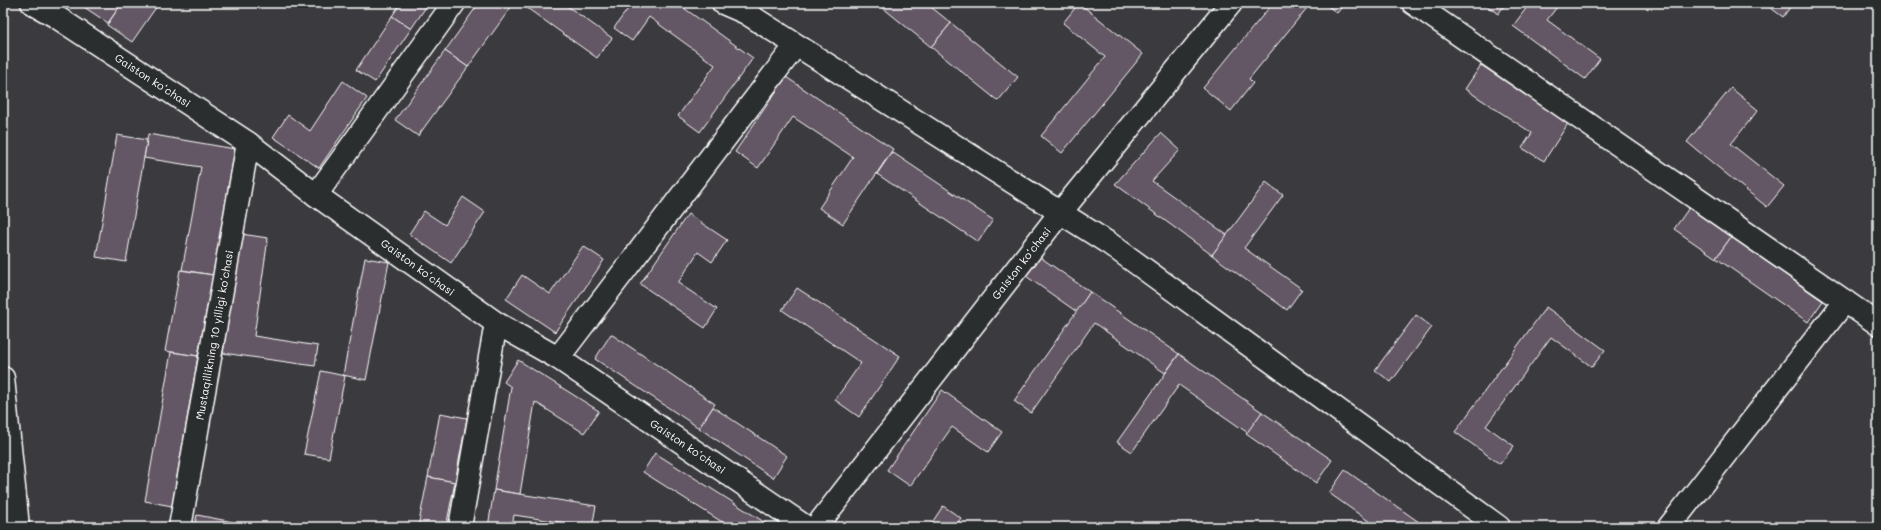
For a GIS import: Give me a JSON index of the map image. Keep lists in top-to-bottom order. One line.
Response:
{"streets":{"street":["Gaiston koʻchasi","Mustaqillikning 10 yilligi koʻchasi"]},"crossings":[["Gaiston koʻchasi","Mustaqillikning 10 yilligi koʻchasi"]]}
